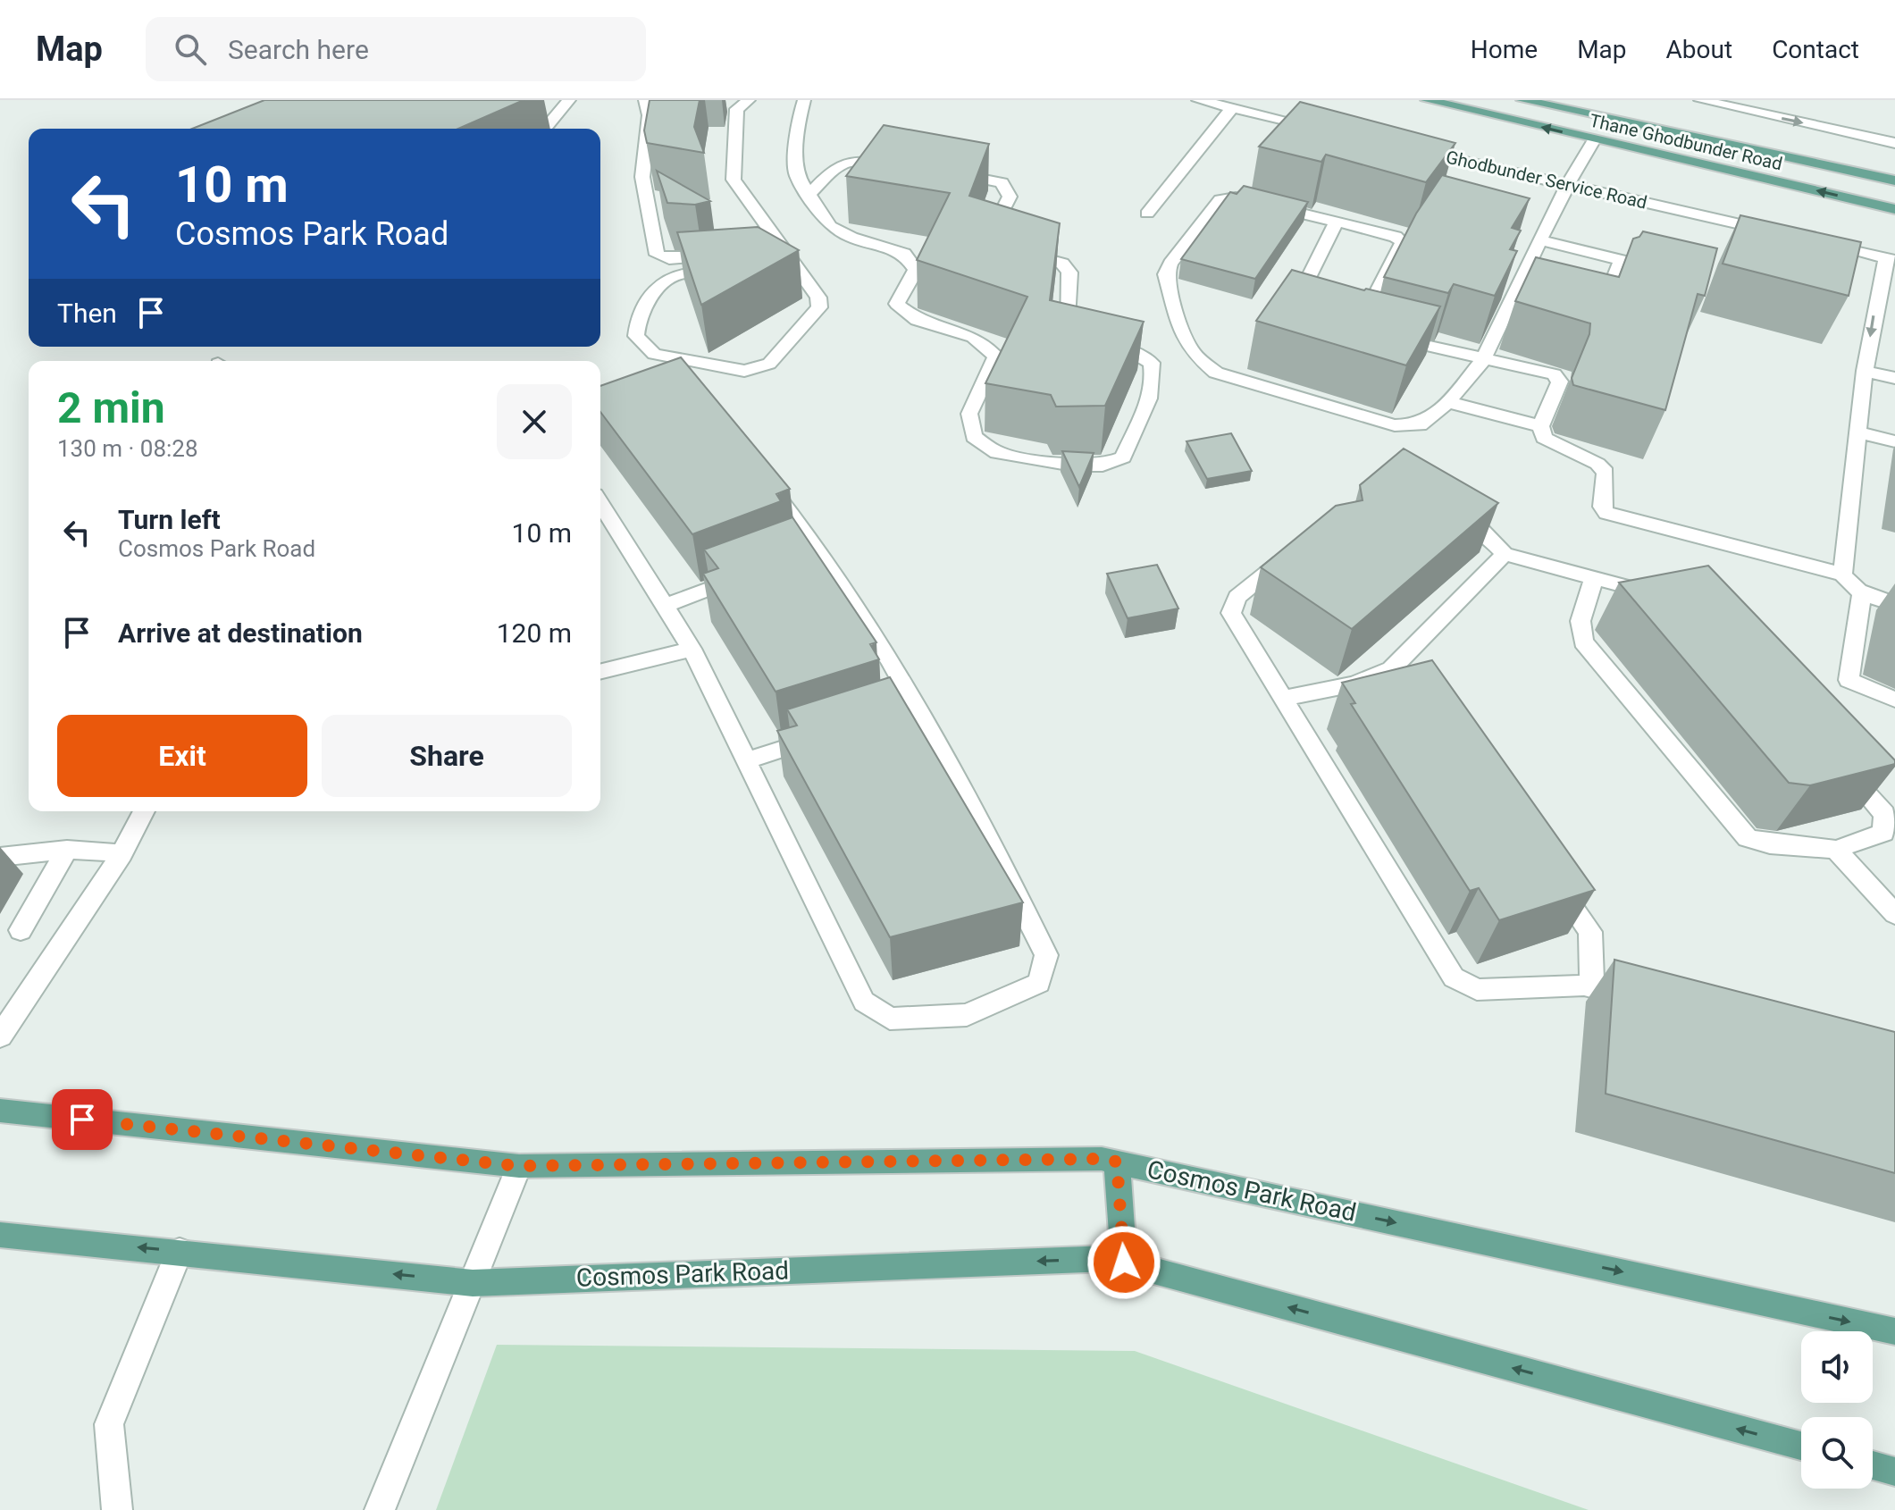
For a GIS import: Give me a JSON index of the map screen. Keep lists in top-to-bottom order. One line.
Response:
{"streets":{"main road":["Thane Ghodbunder Road","Cosmos Park Road"],"street":["Ghodbunder Service Road"]},"page":{"header":"Map","search":"Search here","nav":["Home","Map","About","Contact"],"turn":["10 m","Cosmos Park Road"],"then":"Then","heading":["2 min","130 m · 08:28"],"list":[{"name":"Turn left","note":"Cosmos Park Road","value":"10 m"},{"name":"Arrive at destination","value":"120 m"}],"buttons":["Exit","Share"]}}
